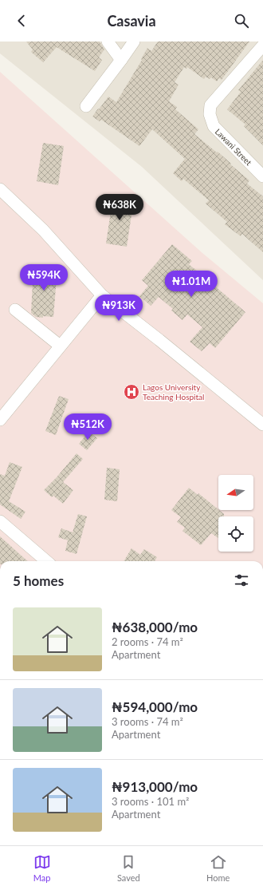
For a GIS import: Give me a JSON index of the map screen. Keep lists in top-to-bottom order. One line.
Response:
{"streets":{"street":["Lawani Street"]},"places":{"hospital":["Lagos University Teaching Hospital"]},"north":"left","page":{"header":"Casavia","price":["₦638K","₦594K","₦1.01M","₦913K","₦512K"],"heading":"5 homes","list":[{"name":"₦638,000/mo","note":"2 rooms · 74 m² · Apartment"},{"name":"₦594,000/mo","note":"3 rooms · 74 m² · Apartment"},{"name":"₦913,000/mo","note":"3 rooms · 101 m² · Apartment"}],"tabs":["Map","Saved","Home"]}}
